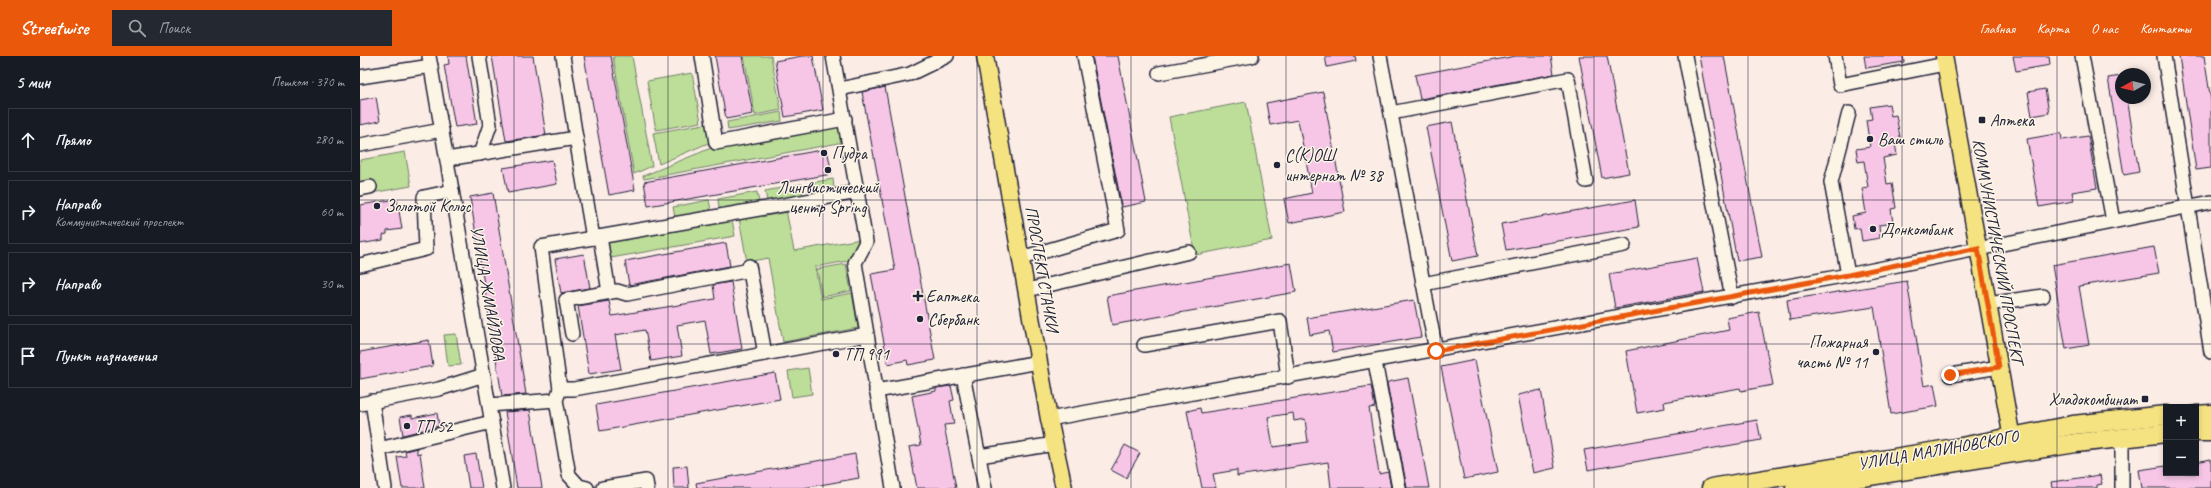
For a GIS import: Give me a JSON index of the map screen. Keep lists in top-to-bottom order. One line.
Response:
{"streets":{"highway":["УЛИЦА МАЛИНОВСКОГО"],"main road":["КОММУНИСТИЧЕСКИЙ ПРОСПЕКТ","ПРОСПЕКТ СТАЧКИ"],"street":["УЛИЦА ЖМАЙЛОВА"]},"crossings":[["КОММУНИСТИЧЕСКИЙ ПРОСПЕКТ","УЛИЦА МАЛИНОВСКОГО"]],"places":{"transit":["Аптека","Хладокомбинат"],"other":["Ваш стиль","Пудра","С(К)ОШ интернат № 38","Лингвистический центр Spring","Золотой Колос","Донкомбанк","Сбербанк","Пожарная часть № 11","ТП 991","ТП 52"],"health":["Еаптека"]},"north":"left","page":{"header":"Streetwise","search":"Поиск","nav":["Главная","Карта","О нас","Контакты"],"heading":["5 мин","Пешком · 370 m"],"list":[["Прямо","280 m"],["Направо","Коммунистический проспект","60 m"],["Направо","30 m"],"Пункт назначения"],"map_buttons":["+","−"]}}
